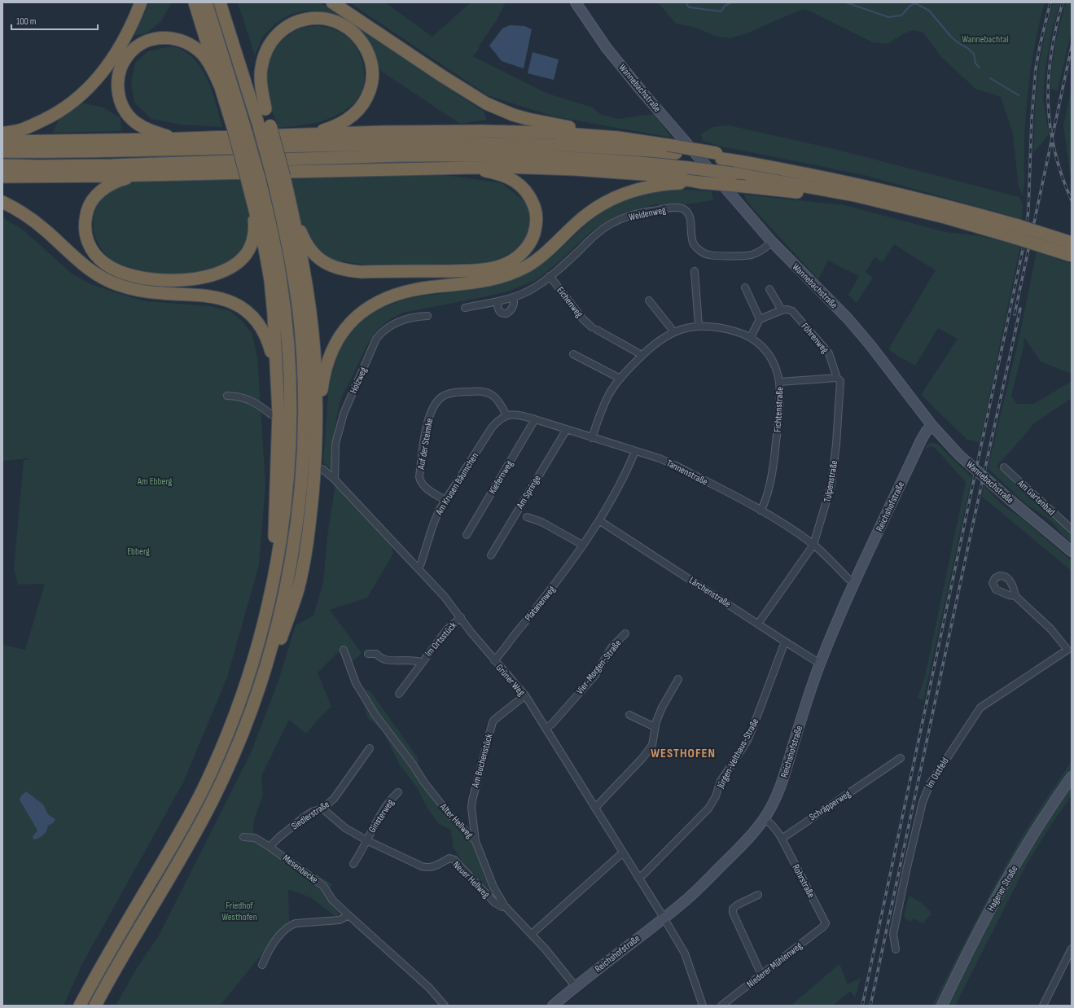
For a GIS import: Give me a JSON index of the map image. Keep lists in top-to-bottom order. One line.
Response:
{"streets":{"main road":["Wannebachstraße","Reichshofstraße","Hagener Straße"],"street":["Weidenweg","Eichenweg","Föhrenweg","Holzweg","Fichtenstraße","Auf der Steimke","Tannenstraße","Kiefernweg","Tulpenstraße","Am Krusen Bäumchen","Am Springe","Am Gartenbad","Lärchenstraße","Platanenweg","Im Ortsstück","Vier-Morgen-Straße","Grüner Weg","Jürgen-Velthaus-Straße","Am Buchenstück","Im Ostfeld","Schräpperweg","Siedlerstraße","Ginsterweg","Alter Hellweg","Mesenbecke","Neuer Hellweg","Rohrstraße","Niederer Mühlenweg"]},"crossings":[["Wannebachstraße","Weidenweg"],["Wannebachstraße","Reichshofstraße"],["Weidenweg","Eichenweg"],["Eichenweg","Fichtenstraße"],["Föhrenweg","Tulpenstraße"],["Holzweg","Grüner Weg"],["Fichtenstraße","Tannenstraße"],["Auf der Steimke","Tannenstraße"],["Auf der Steimke","Am Krusen Bäumchen"],["Tannenstraße","Kiefernweg"],["Tannenstraße","Tulpenstraße"],["Tannenstraße","Am Krusen Bäumchen"],["Tannenstraße","Am Springe"],["Tannenstraße","Reichshofstraße"],["Tannenstraße","Platanenweg"],["Tulpenstraße","Lärchenstraße"],["Am Krusen Bäumchen","Grüner Weg"],["Reichshofstraße","Lärchenstraße"],["Reichshofstraße","Grüner Weg"],["Reichshofstraße","Alter Hellweg"],["Lärchenstraße","Platanenweg"],["Lärchenstraße","Jürgen-Velthaus-Straße"],["Platanenweg","Grüner Weg"],["Im Ortsstück","Grüner Weg"],["Vier-Morgen-Straße","Grüner Weg"],["Grüner Weg","Jürgen-Velthaus-Straße"],["Grüner Weg","Am Buchenstück"],["Am Buchenstück","Alter Hellweg"],["Schräpperweg","Rohrstraße"],["Siedlerstraße","Mesenbecke"],["Siedlerstraße","Neuer Hellweg"],["Ginsterweg","Neuer Hellweg"],["Alter Hellweg","Neuer Hellweg"],["Rohrstraße","Niederer Mühlenweg"]],"districts":["WESTHOFEN"],"parks":["Wannebachtal","Am Ebberg","Ebberg","Friedhof Westhofen"],"scale_bar":"100 m"}
